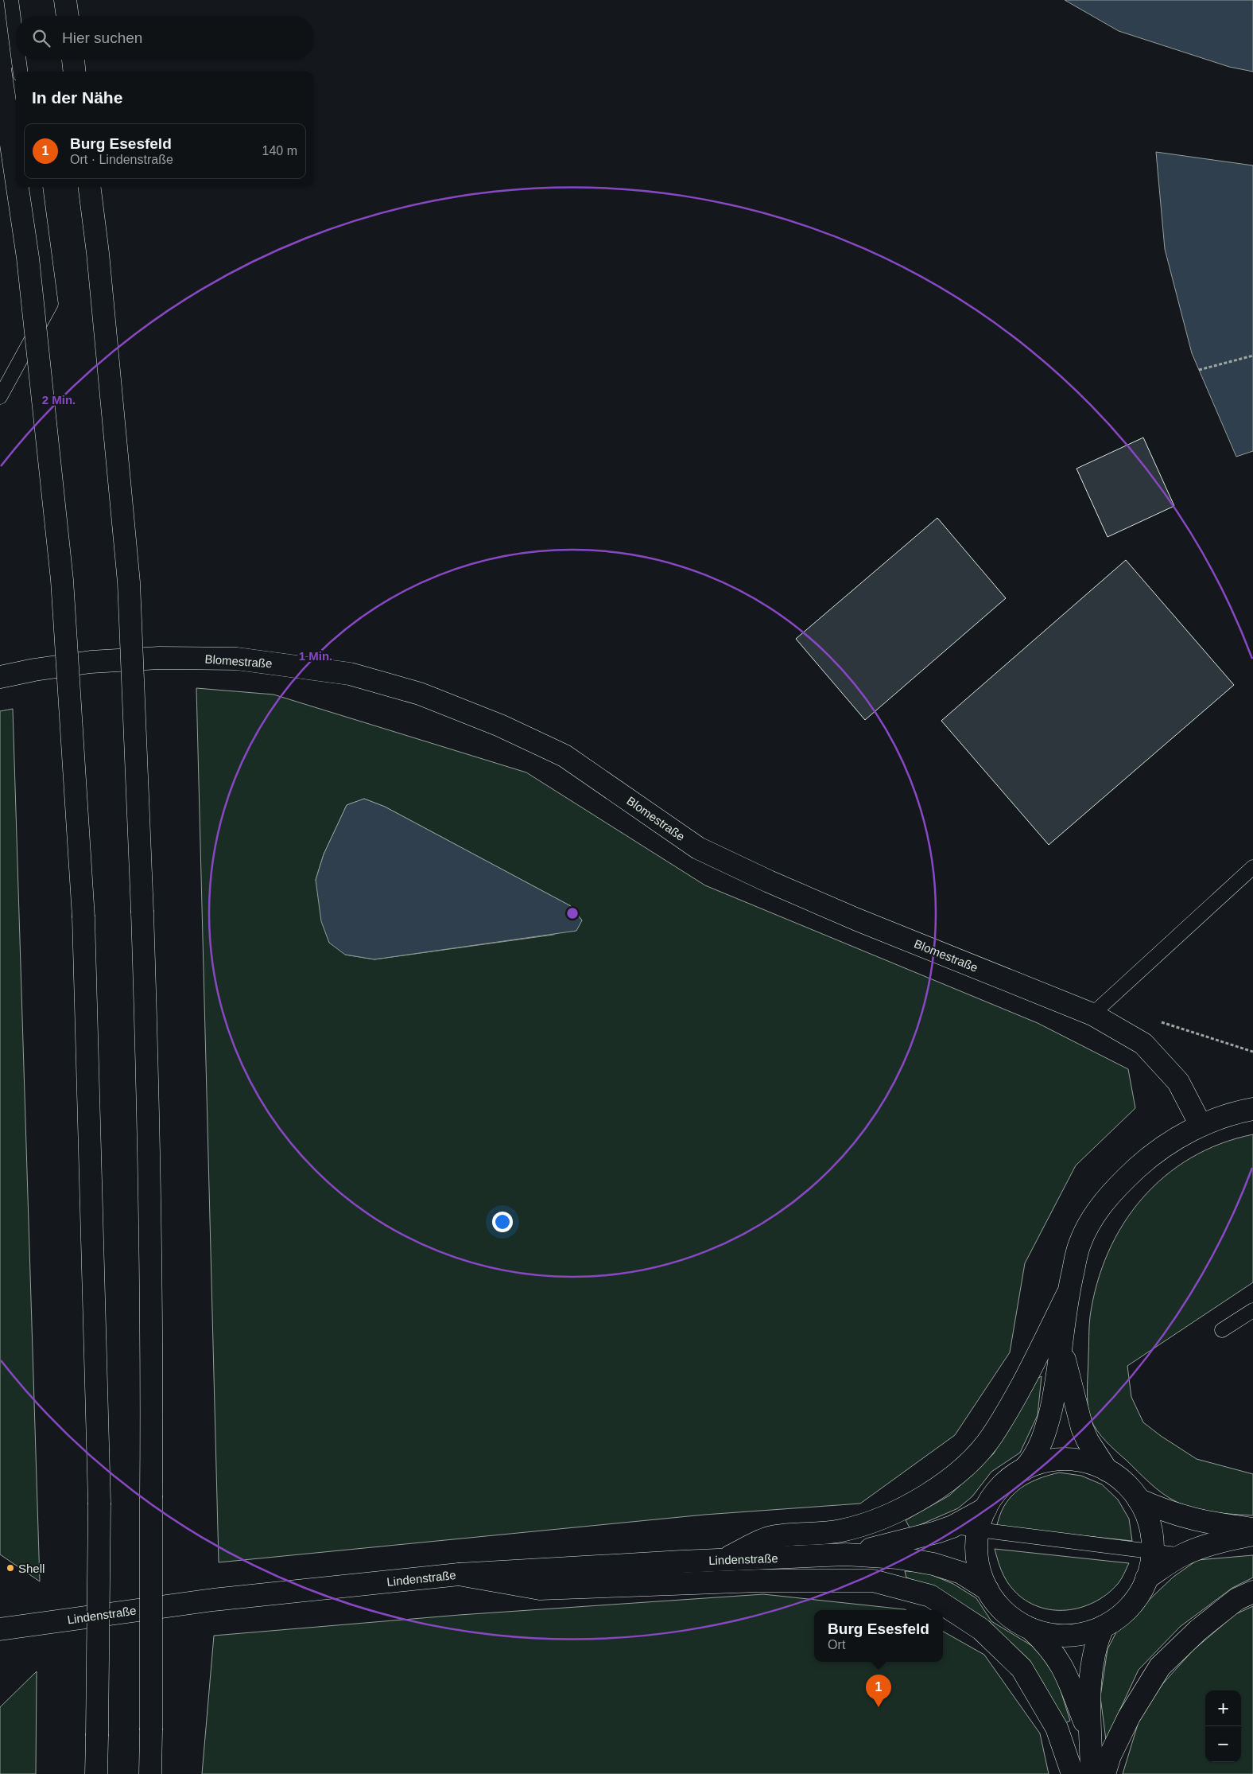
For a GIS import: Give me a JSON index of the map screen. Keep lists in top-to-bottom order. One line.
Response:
{"streets":{"main road":["Blomestraße","Lindenstraße"]},"places":["Shell"],"page":{"search":"Hier suchen","heading":"In der Nähe","list":[{"mark":"1","name":"Burg Esesfeld","note":"Ort · Lindenstraße","value":"140 m"}],"popup":["Burg Esesfeld","Ort"],"pins":"1","map_buttons":["+","−"]},"rings":["2 Min.","1 Min."]}
